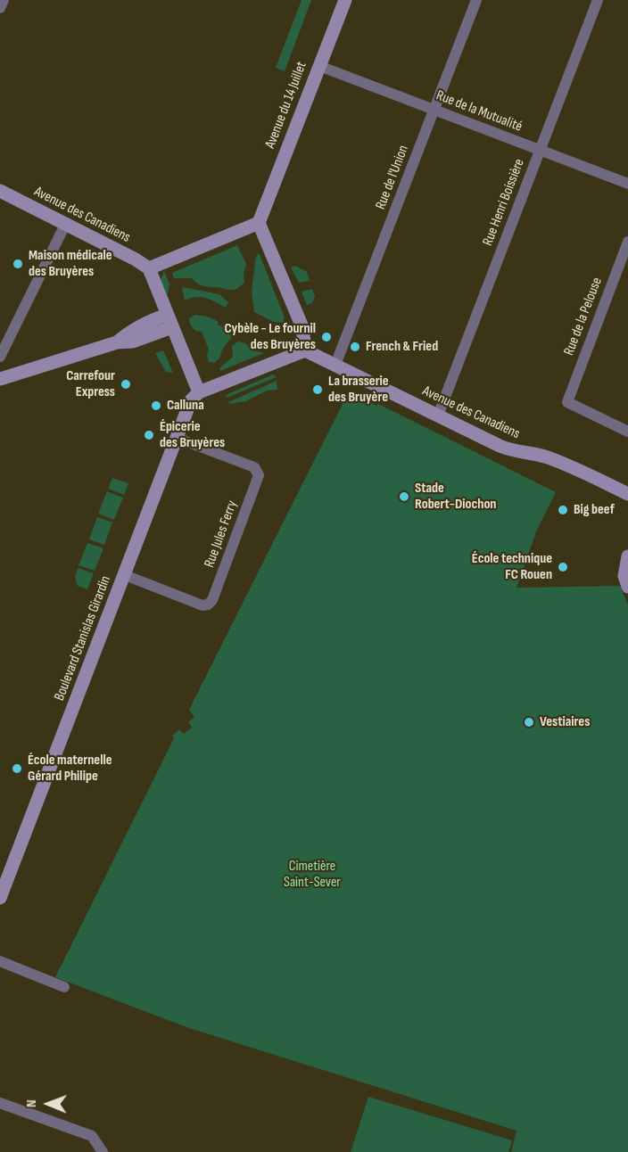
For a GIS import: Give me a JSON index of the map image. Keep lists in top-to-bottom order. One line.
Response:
{"streets":{"main road":["Avenue du 14 Juillet","Avenue des Canadiens","Boulevard Stanislas Girardin"],"street":["Rue de la Mutualité","Rue de l'Union","Rue Henri Boissière","Rue de la Pelouse","Rue Jules Ferry"]},"crossings":[["Avenue du 14 Juillet","Rue de la Mutualité"],["Rue de la Mutualité","Rue de l'Union"],["Rue de la Mutualité","Rue Henri Boissière"],["Rue de l'Union","Avenue des Canadiens"],["Rue Henri Boissière","Avenue des Canadiens"],["Rue Jules Ferry","Boulevard Stanislas Girardin"]],"parks":["Cimetière Saint-Sever"],"places":["Maison médicale des Bruyères","Cybèle - Le fournil des Bruyères","French & Fried","Carrefour Express","La brasserie des Bruyère","Calluna","Épicerie des Bruyères","Stade Robert-Diochon","Big beef","École technique FC Rouen","Vestiaires","École maternelle Gérard Philipe"],"north":"left"}
